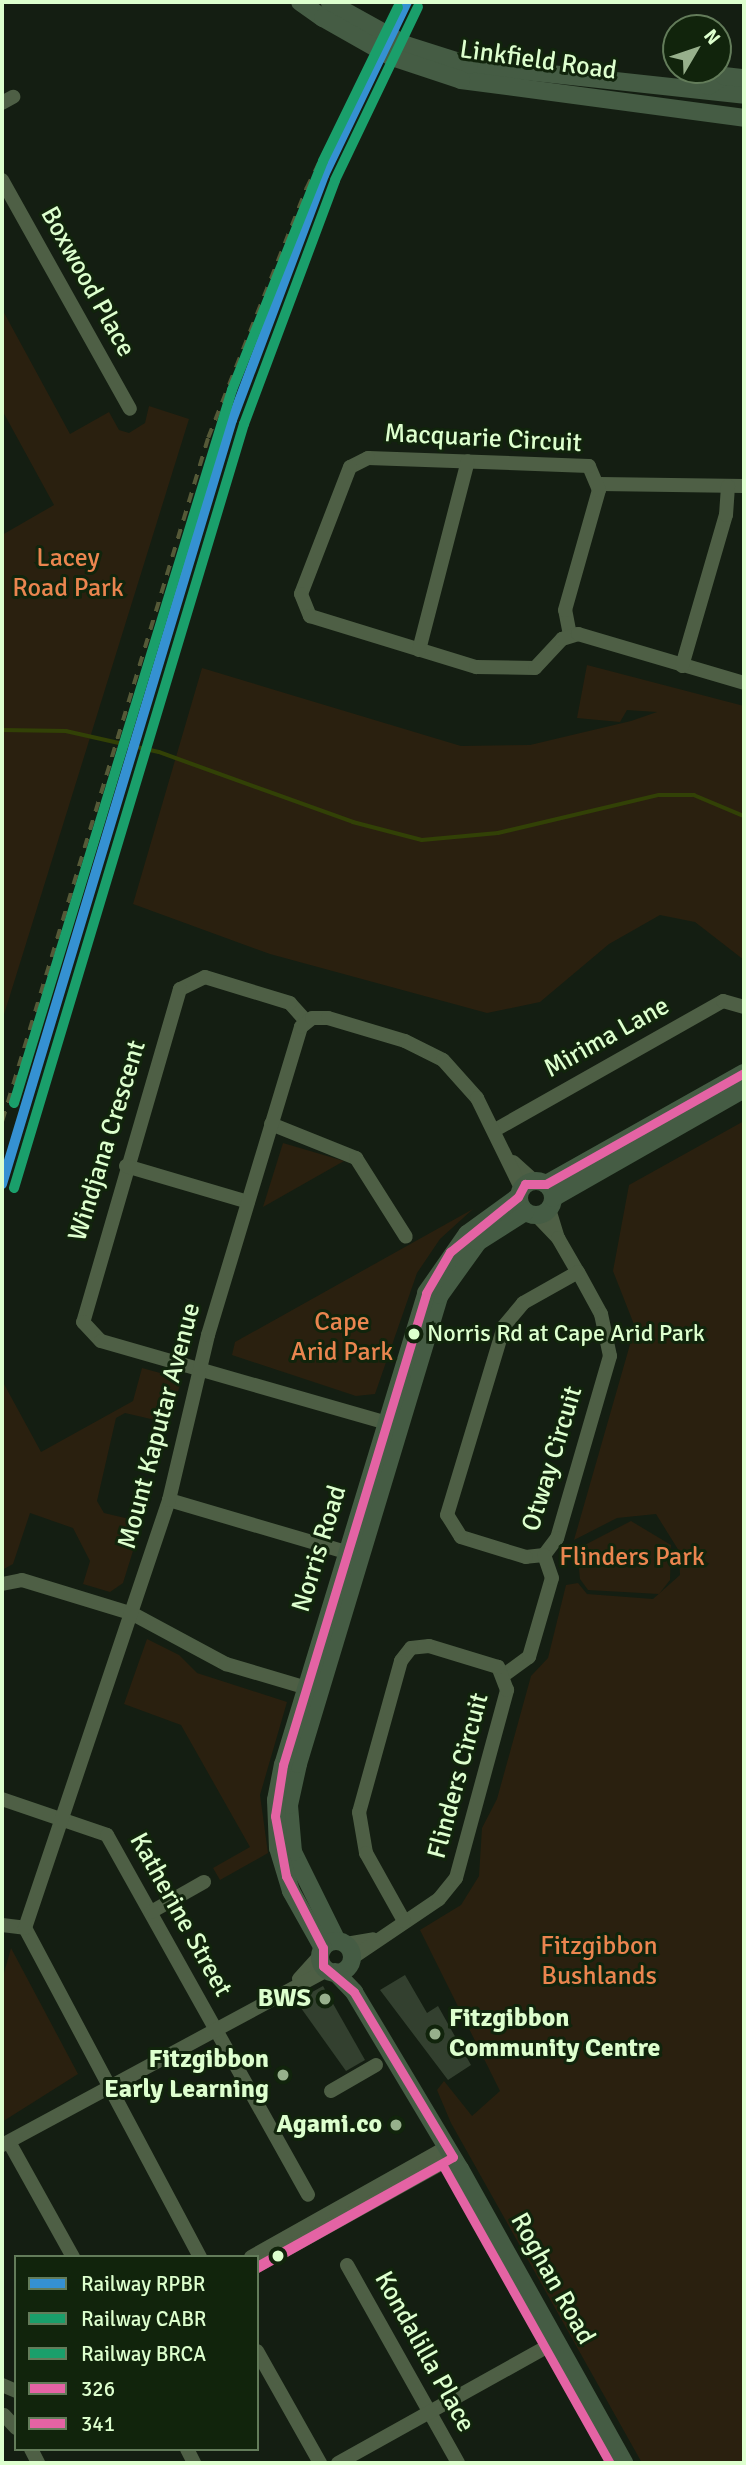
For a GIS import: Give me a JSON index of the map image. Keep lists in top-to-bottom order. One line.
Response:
{"streets":{"main road":["Linkfield Road","Norris Road","Roghan Road"],"street":["Boxwood Place","Macquarie Circuit","Mirima Lane","Windjana Crescent","Mount Kaputar Avenue","Otway Circuit","Flinders Circuit","Katherine Street","Kondalilla Place"]},"crossings":[["Windjana Crescent","Mount Kaputar Avenue"],["Mount Kaputar Avenue","Katherine Street"],["Otway Circuit","Norris Road"],["Norris Road","Flinders Circuit"],["Norris Road","Roghan Road"],["Flinders Circuit","Roghan Road"]],"parks":["Lacey Road Park","Cape Arid Park","Flinders Park","Fitzgibbon Bushlands"],"places":["Norris Rd at Cape Arid Park","BWS","Fitzgibbon Community Centre","Fitzgibbon Early Learning","Agami.co"],"lines":["rail line RPBR","rail line CABR","rail line BRCA","transit line 326","transit line 341"],"legend":["Railway RPBR","Railway CABR","Railway BRCA","326","341"],"north":"top right"}
